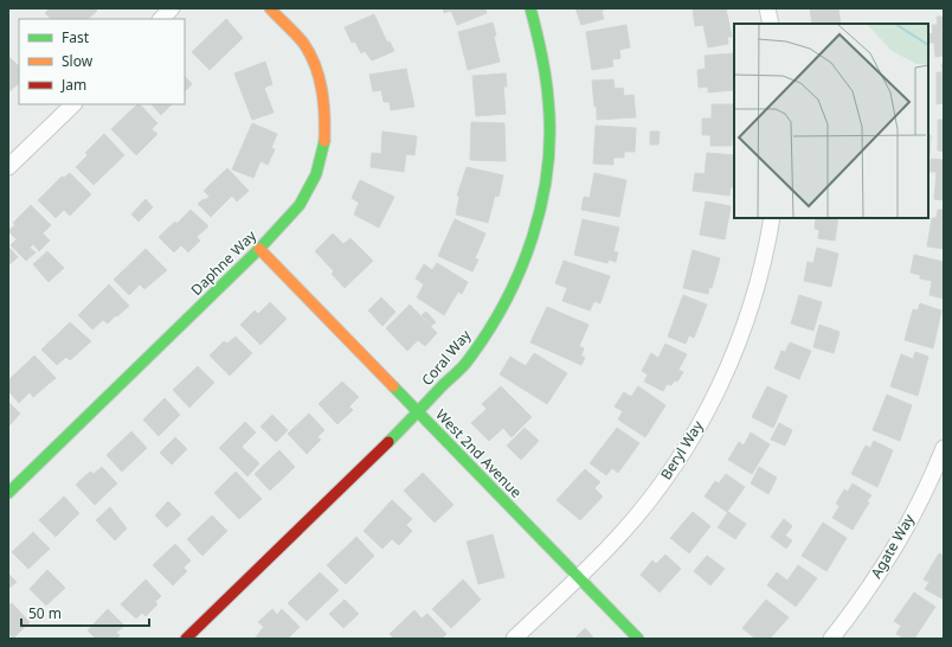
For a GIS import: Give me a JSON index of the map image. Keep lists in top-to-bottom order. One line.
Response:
{"streets":{"street":["Daphne Way","Coral Way","Beryl Way","West 2nd Avenue","Agate Way"]},"crossings":[["Daphne Way","West 2nd Avenue"],["Coral Way","West 2nd Avenue"],["Beryl Way","West 2nd Avenue"]],"legend":["Fast","Slow","Jam"],"scale_bar":"50 m"}
